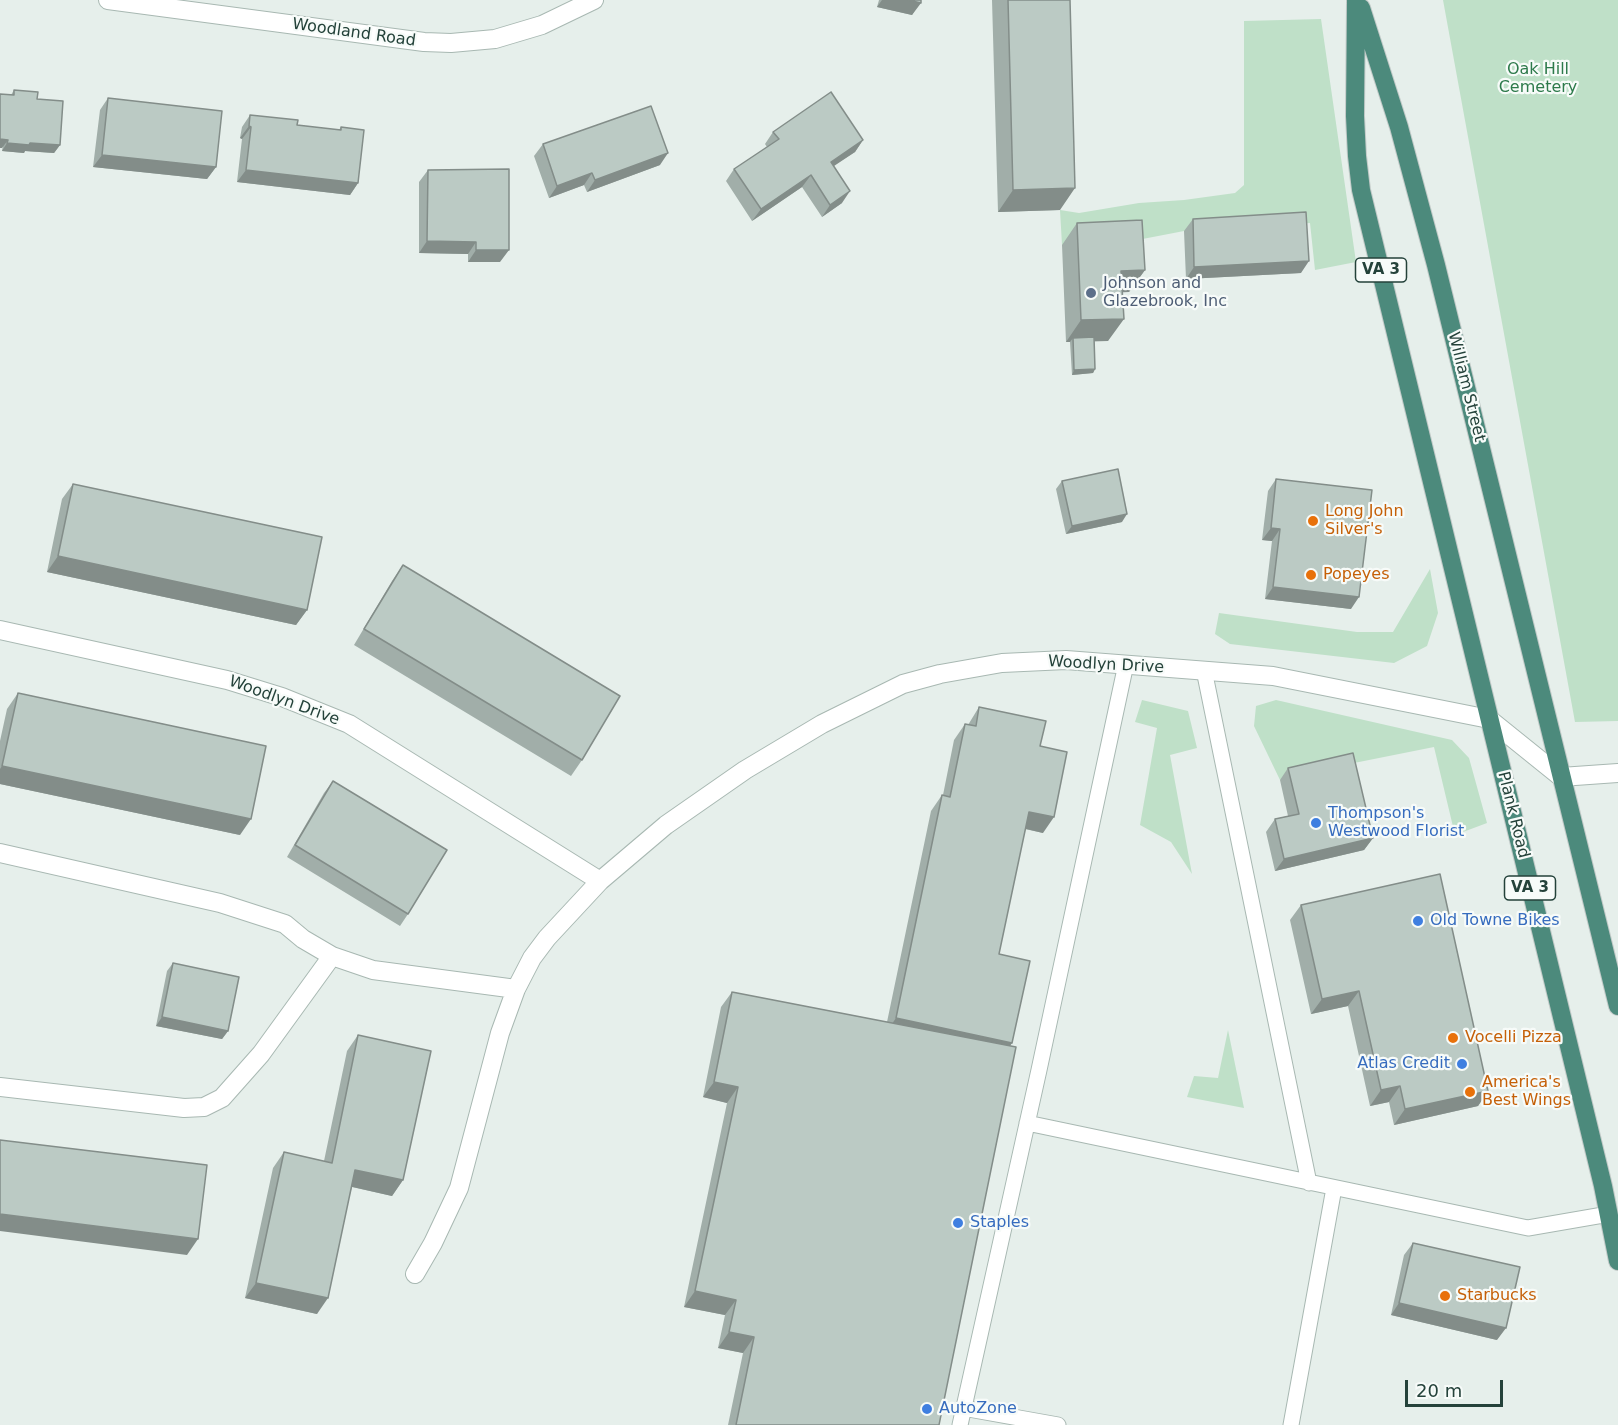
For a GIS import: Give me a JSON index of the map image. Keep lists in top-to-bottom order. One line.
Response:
{"streets":{"highway":["VA 3","William Street","Plank Road"],"street":["Woodland Road","Woodlyn Drive"]},"crossings":[["VA 3","William Street"],["William Street","Woodlyn Drive"],["William Street","Plank Road"],["Woodlyn Drive","Plank Road"]],"parks":["Oak Hill Cemetery"],"places":["Johnson and Glazebrook, Inc","Long John Silver's","Popeyes","Thompson's Westwood Florist","Old Towne Bikes","Vocelli Pizza","Atlas Credit","America's Best Wings","Staples","Starbucks","AutoZone"],"scale_bar":"20 m"}
